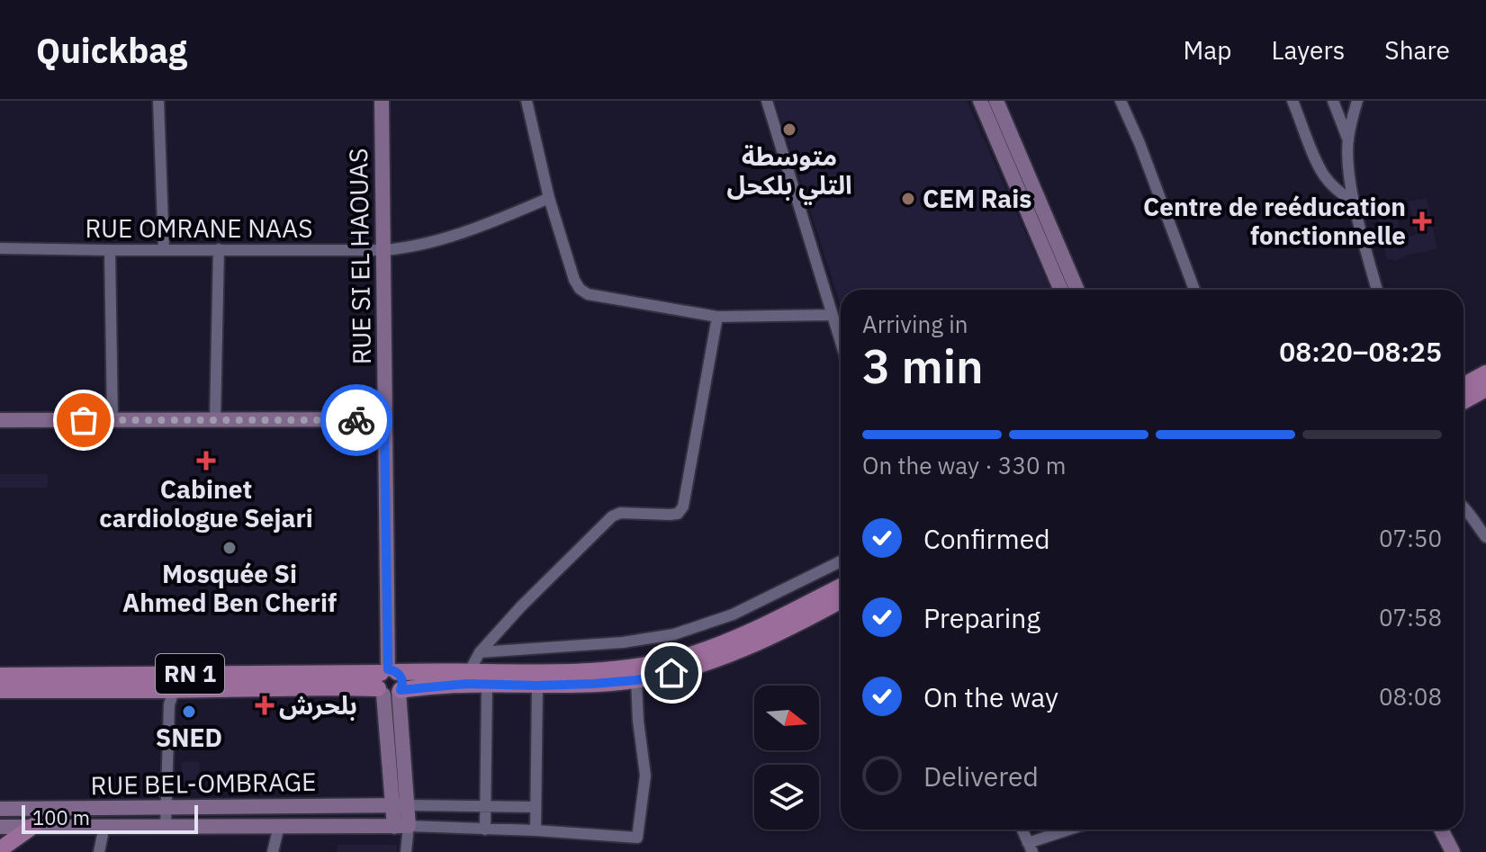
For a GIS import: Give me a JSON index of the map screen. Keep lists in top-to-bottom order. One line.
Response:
{"streets":{"main road":["RN 1"],"street":["RUE OMRANE NAAS","RUE SI EL HAOUAS","RUE BEL-OMBRAGE"]},"crossings":[["RUE OMRANE NAAS","RUE SI EL HAOUAS"],["RUE SI EL HAOUAS","RN 1"],["RUE SI EL HAOUAS","RUE BEL-OMBRAGE"]],"places":{"other":["متوسطة التلي بلكحل","CEM Rais","Mosquée Si Ahmed Ben Cherif","SNED"],"health":["Centre de reéducation fonctionnelle","Cabinet cardiologue Sejari","بلحرش"]},"scale_bar":"100 m","north":"right","page":{"header":"Quickbag","nav":["Map","Layers","Share"],"heading":["3 min","Arriving in","08:20–08:25"],"bar":"On the way · 330 m","list":[["Confirmed","07:50"],["Preparing","07:58"],["On the way","08:08"],"Delivered"],"scale":"100 m"}}
